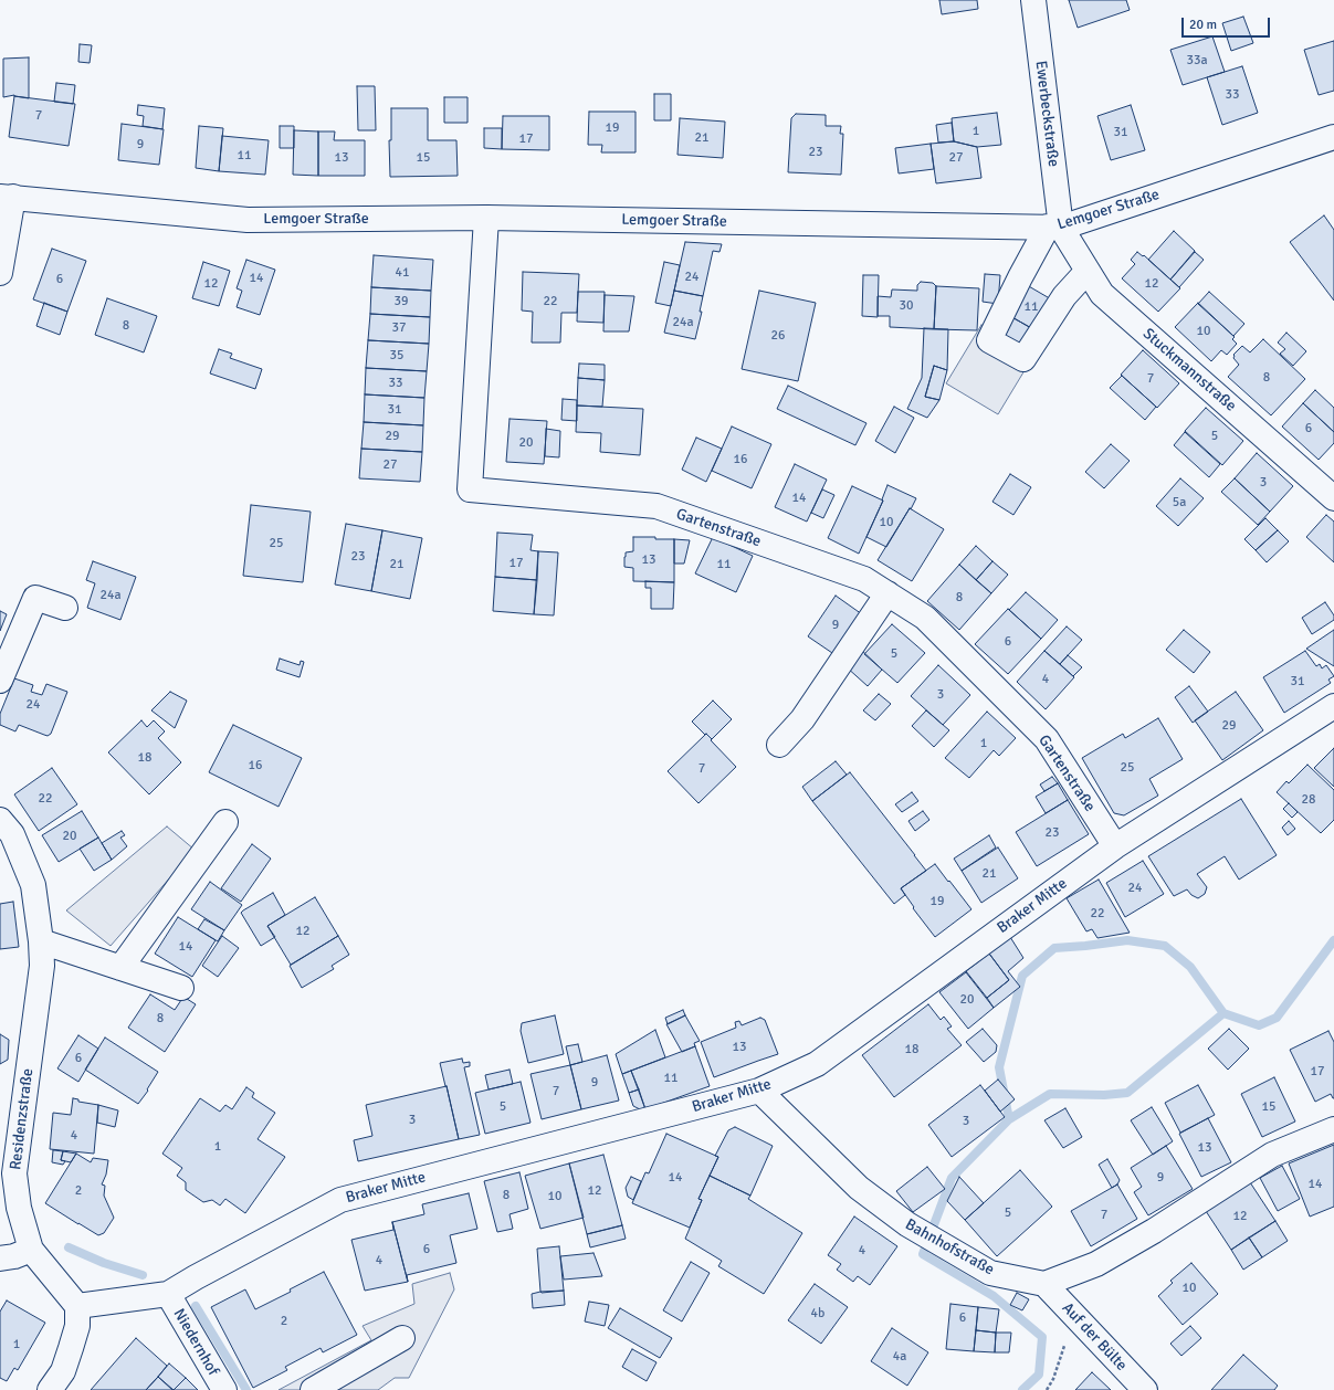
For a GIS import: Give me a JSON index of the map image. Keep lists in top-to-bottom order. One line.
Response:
{"streets":{"street":["Ewerbeckstraße","Lemgoer Straße","Stuckmannstraße","Gartenstraße","Braker Mitte","Residenzstraße","Bahnhofstraße","Auf der Bülte","Niedernhof"]},"crossings":[["Ewerbeckstraße","Lemgoer Straße"],["Ewerbeckstraße","Stuckmannstraße"],["Lemgoer Straße","Stuckmannstraße"],["Lemgoer Straße","Gartenstraße"],["Gartenstraße","Braker Mitte"],["Braker Mitte","Residenzstraße"],["Braker Mitte","Bahnhofstraße"],["Braker Mitte","Niedernhof"],["Bahnhofstraße","Auf der Bülte"]],"house_numbers":["33a","33","7","19","1","31","21","17","9","23","11","13","15","27","41","24","14","6","12","12","39","22","30","11","24a","8","37","10","26","35","8","7","33","31","6","29","5","20","16","27","3","14","5a","10","25","23","13","17","21","11","24a","8","9","6","5","4","31","3","24","29","1","18","16","25","7","22","28","23","20","21","24","19","22","12","14","20","8","13","18","6","17","11","9","7","5","15","3","3","4","1","13","14","9","14","2","12","8","10","5","7","12","6","4","4","10","4b","6","2","1","4a"],"scale_bar":"20 m"}
